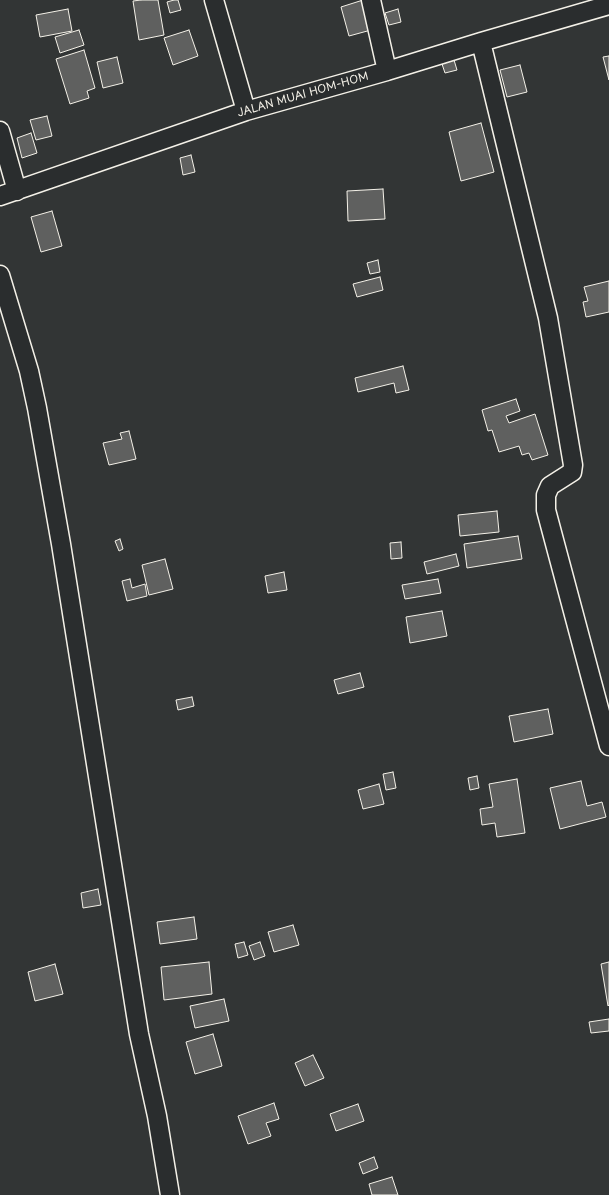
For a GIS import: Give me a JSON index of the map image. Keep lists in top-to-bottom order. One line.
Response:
{"streets":{"street":["JALAN MUAI HOM-HOM"]}}
